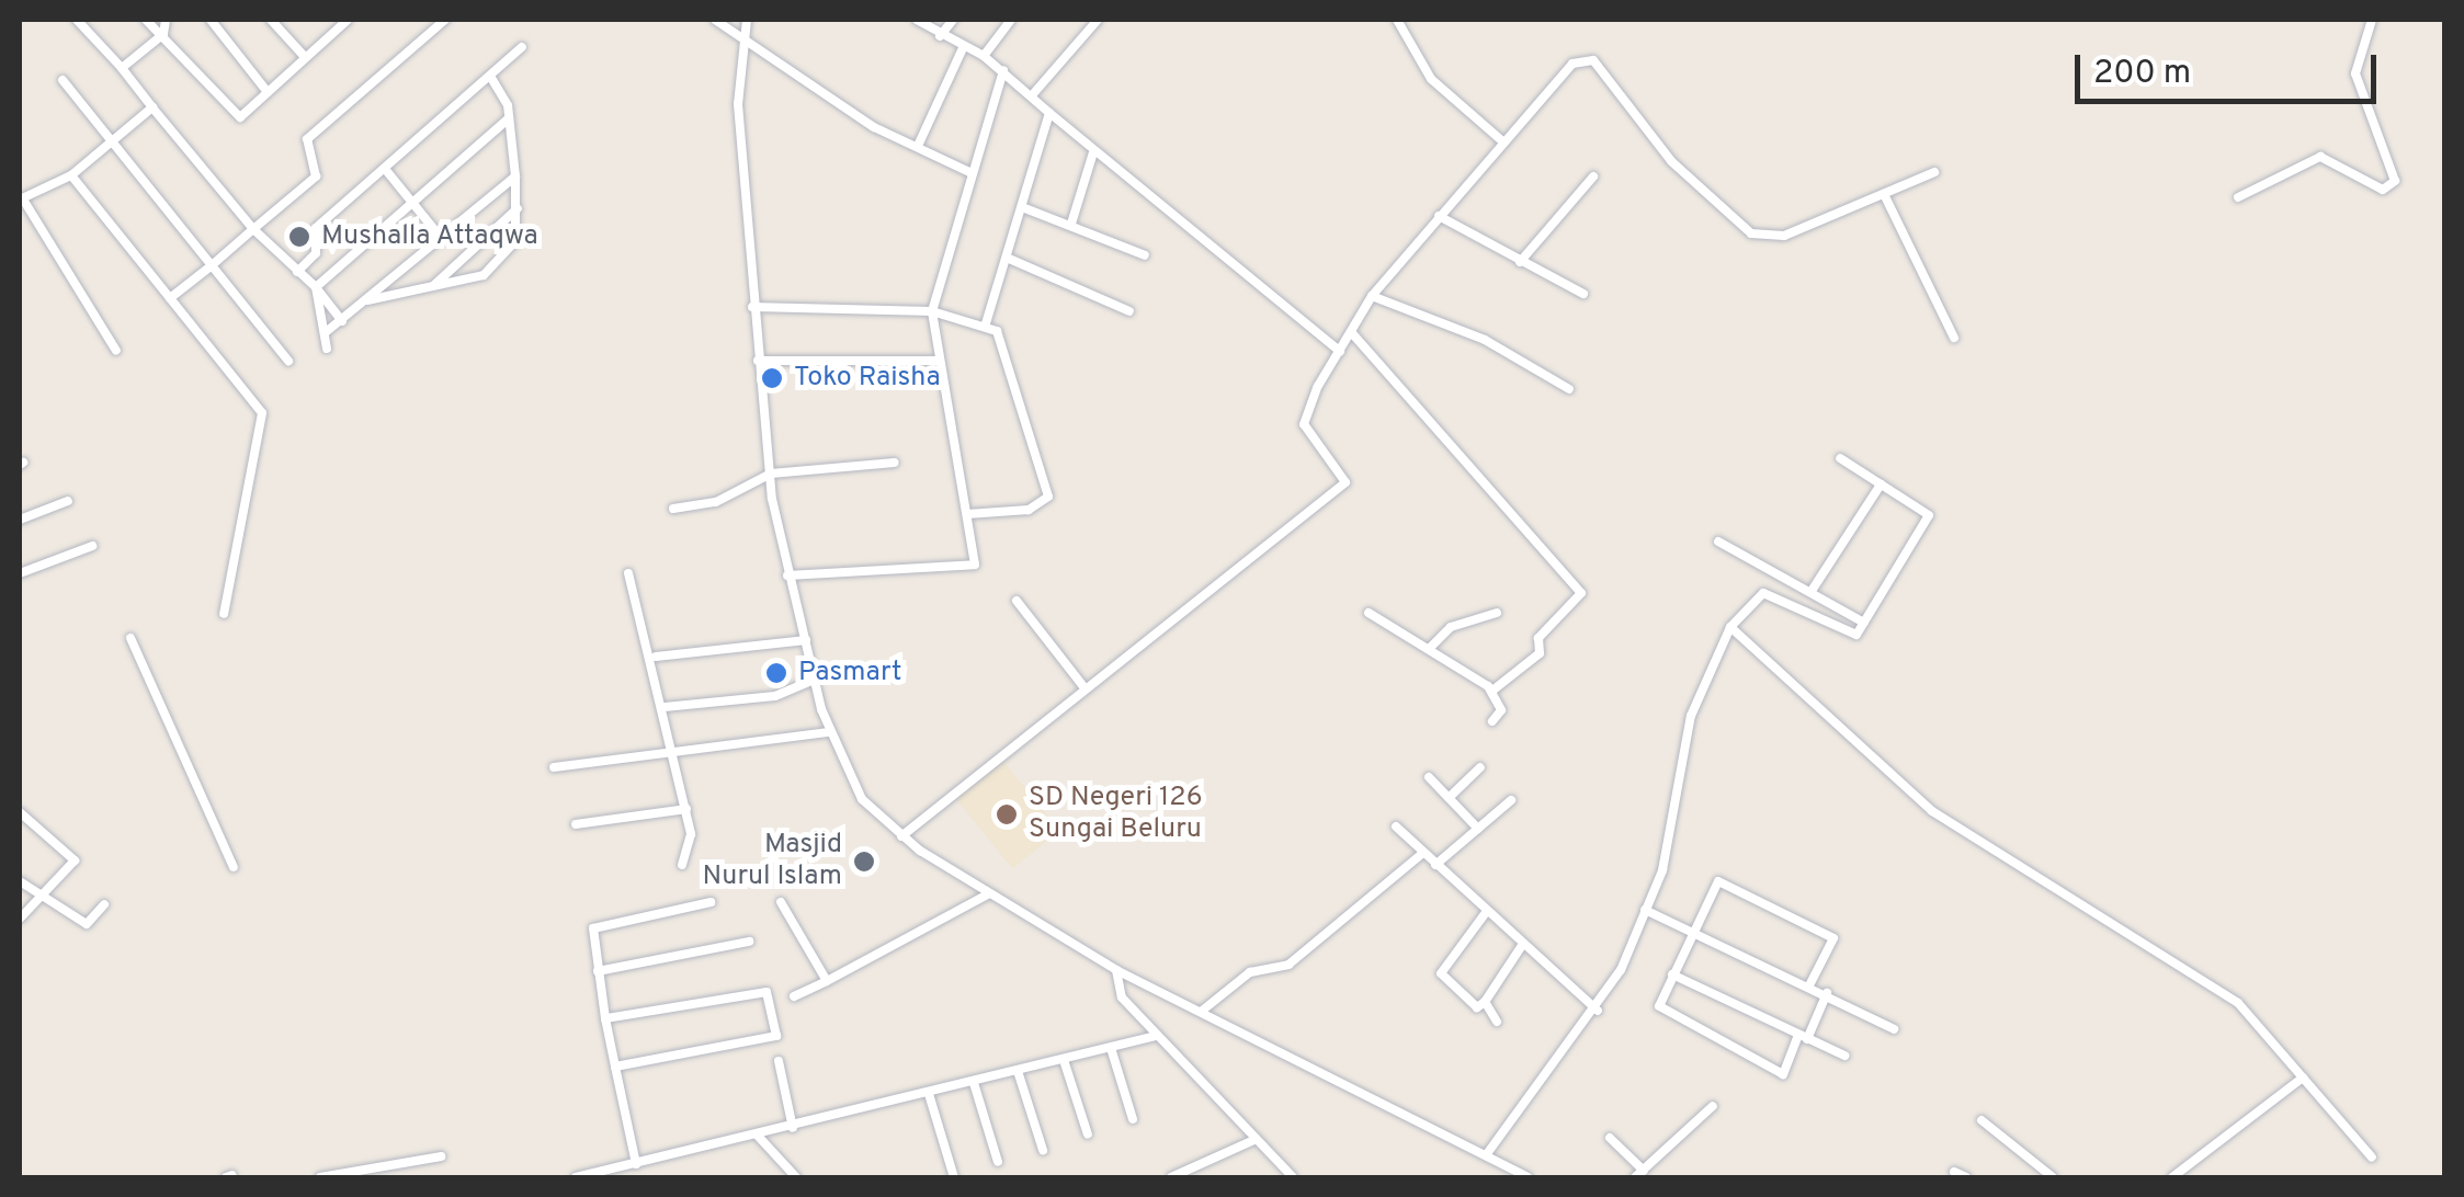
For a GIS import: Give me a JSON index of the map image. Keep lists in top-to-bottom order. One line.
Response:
{"places":["Mushalla Attaqwa","Toko Raisha","Pasmart","SD Negeri 126 Sungai Beluru","Masjid Nurul Islam"],"scale_bar":"200 m"}
